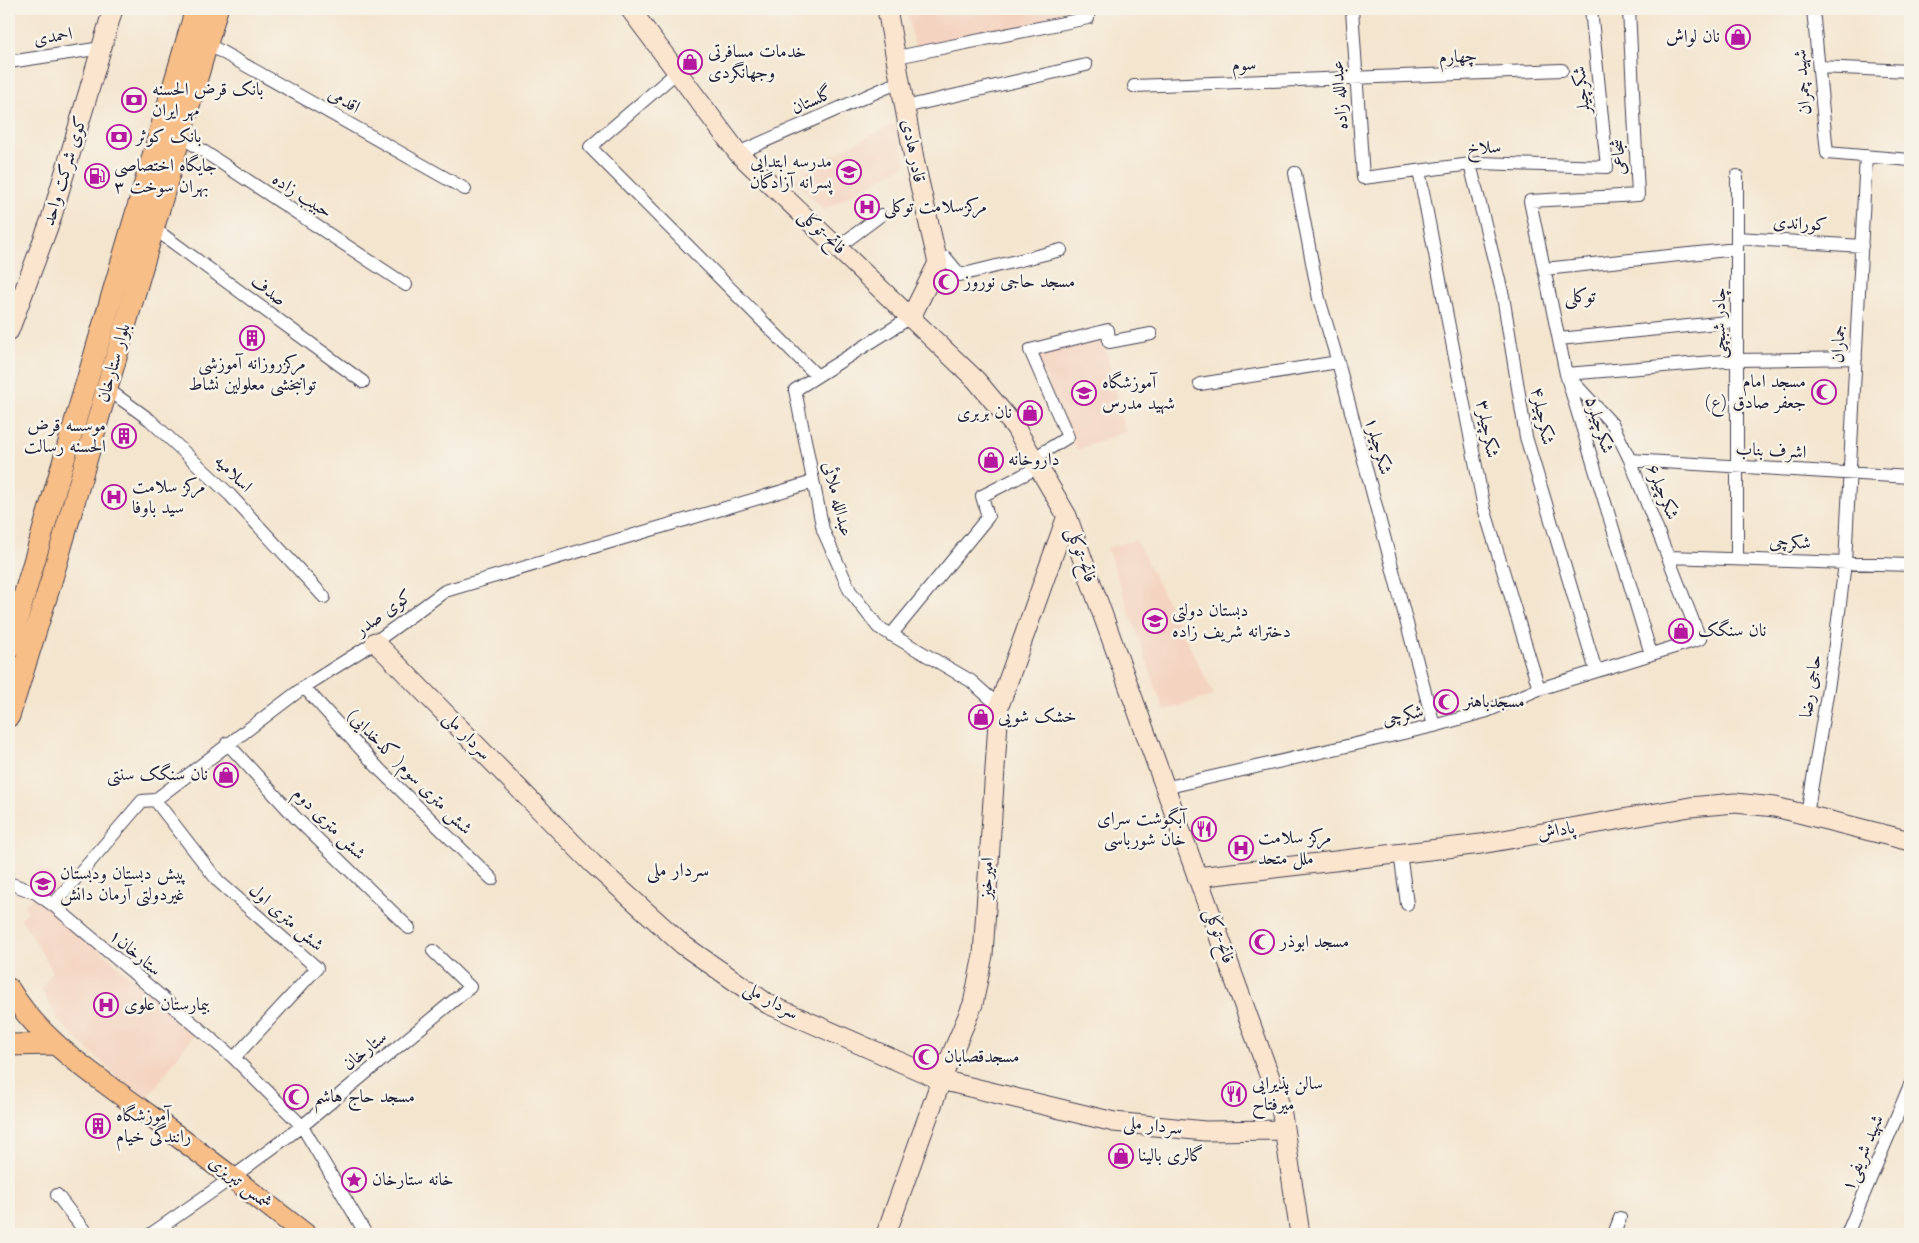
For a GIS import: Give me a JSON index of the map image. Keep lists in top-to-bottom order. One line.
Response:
{"streets":{"main road":["بلوار ستارخان","شمس تبریزی"],"street":["احمدی","چهارم","سوم","شهید چمران","شکرچیلر","عبدالله زاده","اقدمی","گلستان","سلاخ","قادر هادی","شجاعی","کوی شرکت واحد","حبیب زاده","کوراندی","فاتح-توکلی","صدف","چادر شبچی","جماران","شکرچیلر۴","شکرچیلر۵","شکرچیلر۳","شکرچیلر۱","اشرف بناب","اسلامیه","شکرچیلر۶","عبدالله ملائی","شکرچی","کوی صدر","حاجی رضا","سردار ملی","(کدخدایی )شش متری سوم","شش متری دوم","پاداش","امیرخیز","شش متری اول","ستارخان۱","ستارخان","شهید شریفی۱"]},"crossings":[["احمدی","کوی شرکت واحد"],["چهارم","سوم"],["چهارم","عبدالله زاده"],["سوم","عبدالله زاده"],["شهید چمران","جماران"],["شکرچیلر","سلاخ"],["عبدالله زاده","سلاخ"],["اقدمی","بلوار ستارخان"],["گلستان","قادر هادی"],["گلستان","فاتح-توکلی"],["سلاخ","شکرچیلر۴"],["سلاخ","شکرچیلر۳"],["شجاعی","شکرچیلر۵"],["حبیب زاده","بلوار ستارخان"],["کوراندی","چادر شبچی"],["کوراندی","جماران"],["کوراندی","شکرچیلر۵"],["فاتح-توکلی","عبدالله ملائی"],["فاتح-توکلی","شکرچی"],["فاتح-توکلی","سردار ملی"],["فاتح-توکلی","پاداش"],["فاتح-توکلی","امیرخیز"],["صدف","بلوار ستارخان"],["چادر شبچی","اشرف بناب"],["چادر شبچی","شکرچی"],["جماران","اشرف بناب"],["جماران","شکرچی"],["جماران","حاجی رضا"],["بلوار ستارخان","اسلامیه"],["شکرچیلر۴","شکرچی"],["شکرچیلر۵","شکرچیلر۶"],["شکرچیلر۵","شکرچی"],["شکرچیلر۳","شکرچی"],["شکرچیلر۱","شکرچی"],["اشرف بناب","شکرچیلر۶"],["شکرچیلر۶","شکرچی"],["عبدالله ملائی","کوی صدر"],["عبدالله ملائی","امیرخیز"],["شکرچی","حاجی رضا"],["کوی صدر","سردار ملی"],["کوی صدر","(کدخدایی )شش متری سوم"],["کوی صدر","شش متری دوم"],["کوی صدر","شش متری اول"],["کوی صدر","ستارخان۱"],["حاجی رضا","پاداش"],["سردار ملی","امیرخیز"],["شش متری اول","ستارخان۱"],["ستارخان۱","ستارخان"],["ستارخان","شمس تبریزی"]],"districts":["توکلی","سردار ملی"],"places":{"shop":["نان لواش","خدمات مسافرتی وجهانگردی","نان بربری","داروخانه","نان سنگک","خشک شویی","نان سنگک سنتی","گالری بالینا"],"bank":["بانک قرض الحسنه مهر ایران","بانک کوثر"],"school or university":["مدرسه ابتدایی پسرانه آزادگان","آموزشگاه شهید مدرس","دبستان دولتی دخترانه شریف زاده","پیش دبستان ودبستان غیردولتی آرمان دانش"],"fuel station":["جایگاه اختصاصی ۳ بهران سوخت"],"hospital":["مرکزسلامت توکلی","مرکز سلامت سید باوفا","مرکز سلامت ملل متحد","بیمارستان علوی"],"mosque":["مسجد حاجی نوروز","مسجد امام جعفر صادق (ع)","مسجدباهنر","مسجد ابوذر","مسجدقصابان","مسجد حاج هاشم"],"building":["مرکزروزانه آموزشی توانبخشی معلولین نشاط","موسسه قرض الحسنه رسالت","آموزشگاه رانندگی خیام"],"restaurant":["آبگوشت سرای خان شورباسی","سالن پذیرایی میرفتاح"],"place":["خانه ستارخان"]}}
